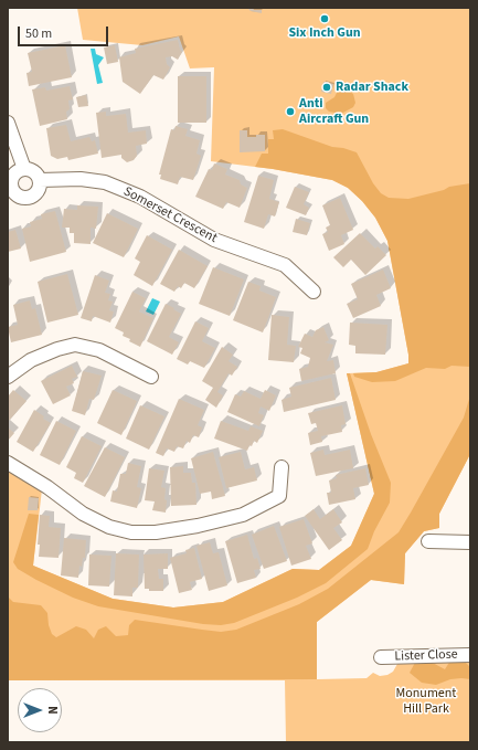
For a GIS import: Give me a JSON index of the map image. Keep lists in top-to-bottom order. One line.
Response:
{"streets":{"street":["Somerset Crescent","Lister Close"]},"parks":["Monument Hill Park"],"places":["Six Inch Gun","Radar Shack","Anti Aircraft Gun"],"scale_bar":"50 m","north":"right"}
